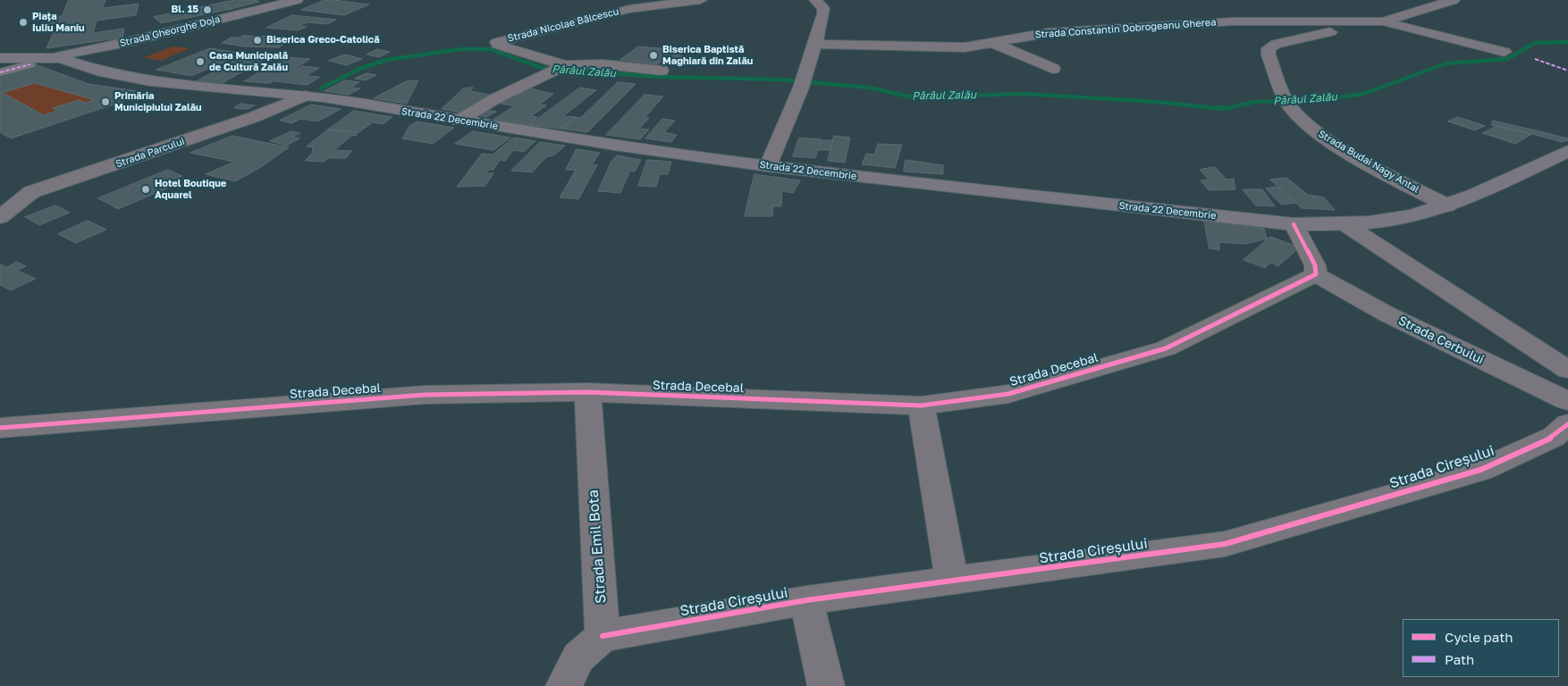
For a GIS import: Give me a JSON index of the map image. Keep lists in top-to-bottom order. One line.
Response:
{"streets":{"main road":["Strada Gheorghe Doja","Strada 22 Decembrie"],"street":["Strada Nicolae Bălcescu","Strada Constantin Dobrogeanu Gherea","Strada Parcului","Strada Budai Nagy Antal","Strada Cerbului","Strada Decebal","Strada Cireșului","Strada Emil Bota"]},"crossings":[["Strada Nicolae Bălcescu","Strada 22 Decembrie"],["Strada Constantin Dobrogeanu Gherea","Strada Budai Nagy Antal"],["Strada Gheorghe Doja","Strada 22 Decembrie"],["Strada 22 Decembrie","Strada Parcului"],["Strada 22 Decembrie","Strada Budai Nagy Antal"],["Strada Cerbului","Strada Decebal"],["Strada Decebal","Strada Emil Bota"],["Strada Cireșului","Strada Emil Bota"]],"water":["Pârâul Zalău"],"places":["Bl. 15","Piața Iuliu Maniu","Biserica Greco-Catolică","Biserica Baptistă Maghiară din Zalău","Casa Municipală de Cultură Zalău","Primăria Municipiului Zalău","Hotel Boutique Aquarel"],"legend":["Cycle path","Path"]}
